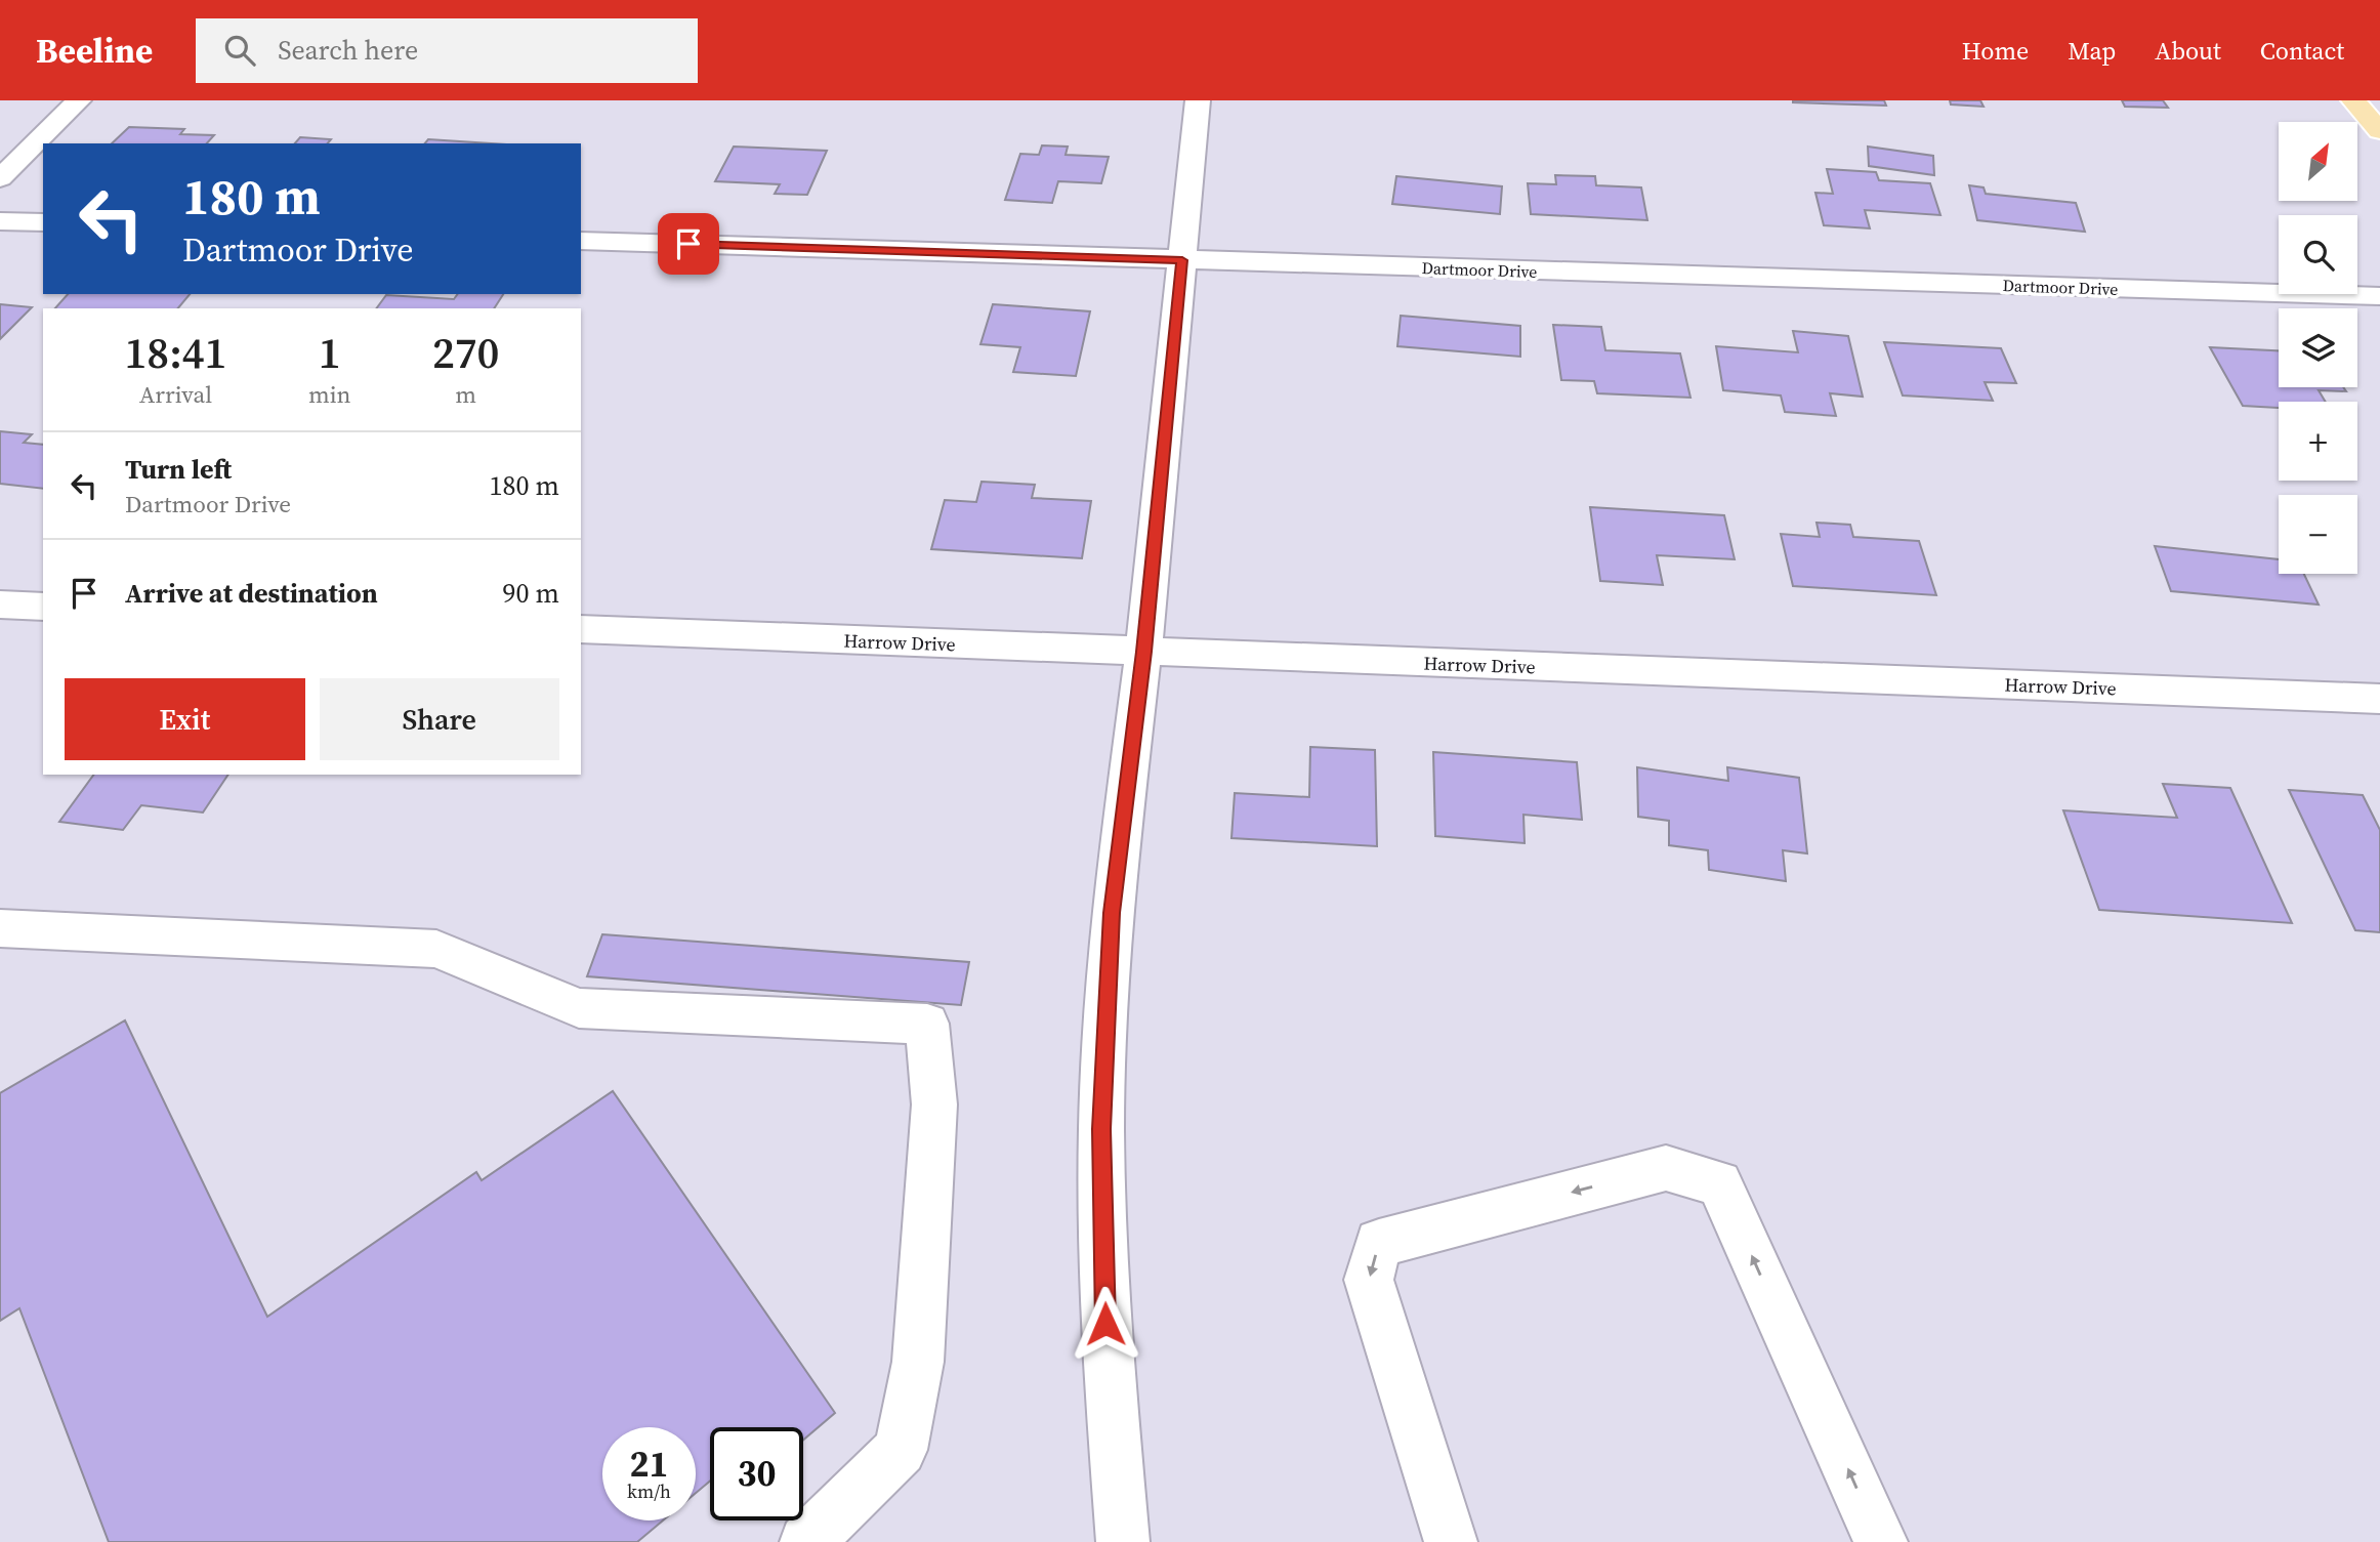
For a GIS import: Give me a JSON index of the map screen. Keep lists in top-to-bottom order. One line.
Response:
{"streets":{"street":["Dartmoor Drive","Harrow Drive"]},"north":"top right","page":{"header":"Beeline","search":"Search here","nav":["Home","Map","About","Contact"],"map_buttons":["+","−"],"turn":["180 m","Dartmoor Drive"],"eta":["18:41","Arrival","1","min","270","m"],"list":[{"name":"Turn left","note":"Dartmoor Drive","value":"180 m"},{"name":"Arrive at destination","value":"90 m"}],"buttons":["Exit","Share"],"speed":"21 km/h","limit":"30"}}
